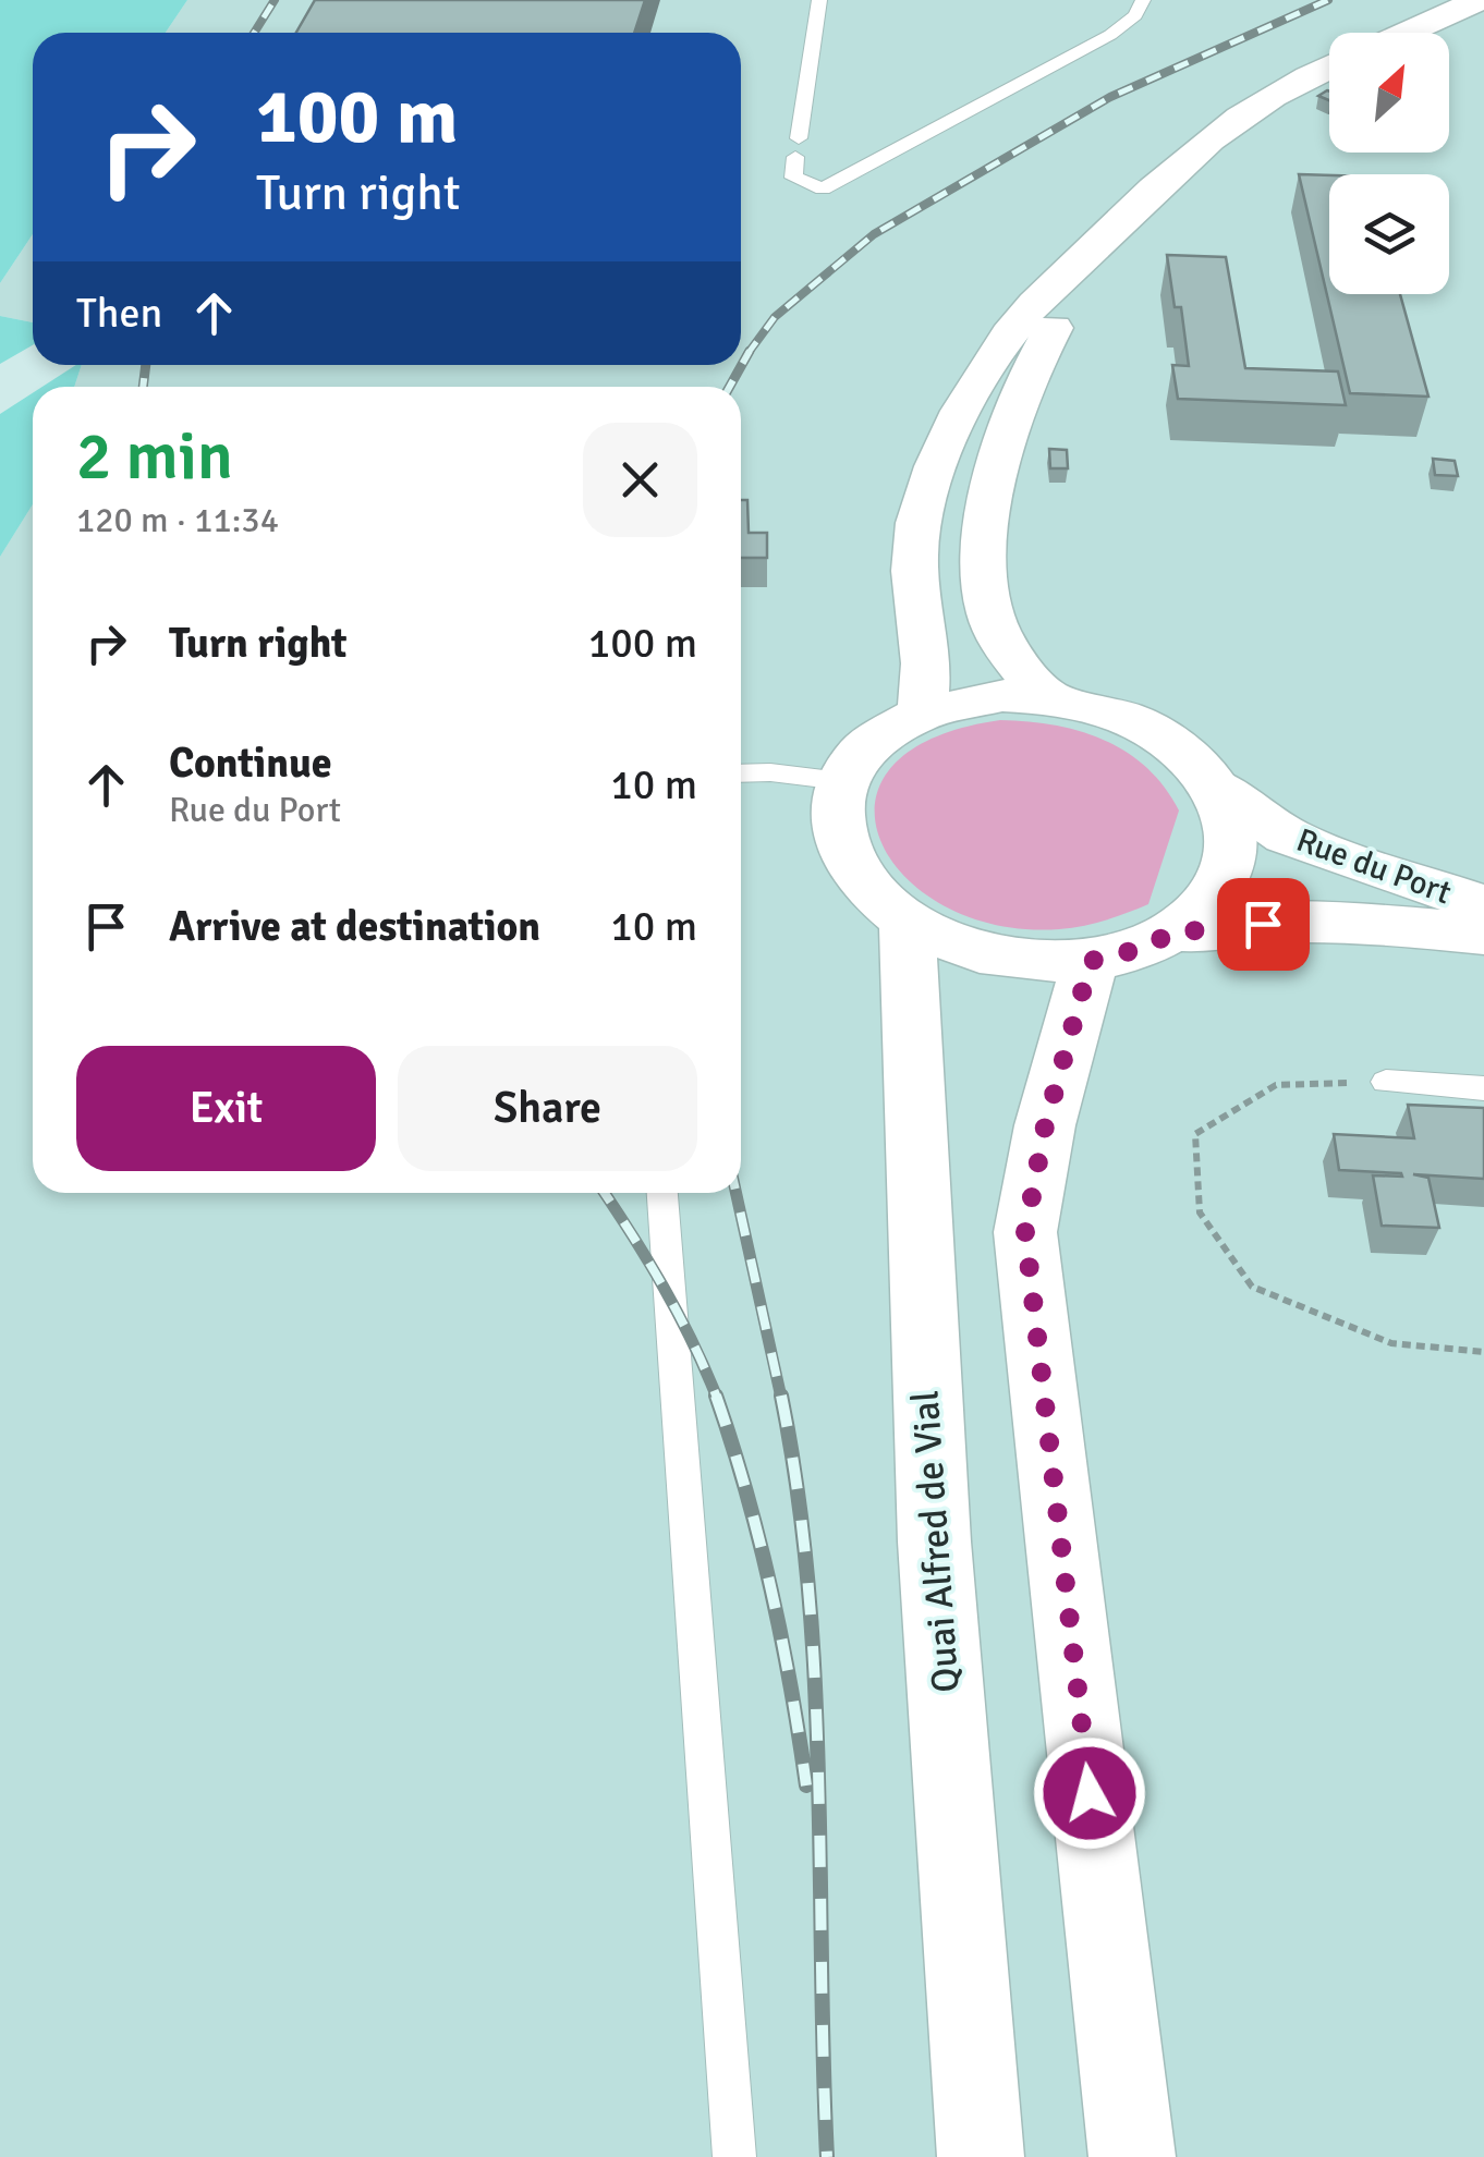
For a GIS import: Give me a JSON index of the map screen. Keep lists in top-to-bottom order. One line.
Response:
{"streets":{"main road":["Rue du Port","Quai Alfred de Vial"]},"crossings":[["Rue du Port","Quai Alfred de Vial"]],"north":"top right","page":{"turn":["100 m","Turn right"],"then":"Then","heading":["2 min","120 m · 11:34"],"list":[{"name":"Turn right","value":"100 m"},{"name":"Continue","note":"Rue du Port","value":"10 m"},{"name":"Arrive at destination","value":"10 m"}],"buttons":["Exit","Share"]}}
